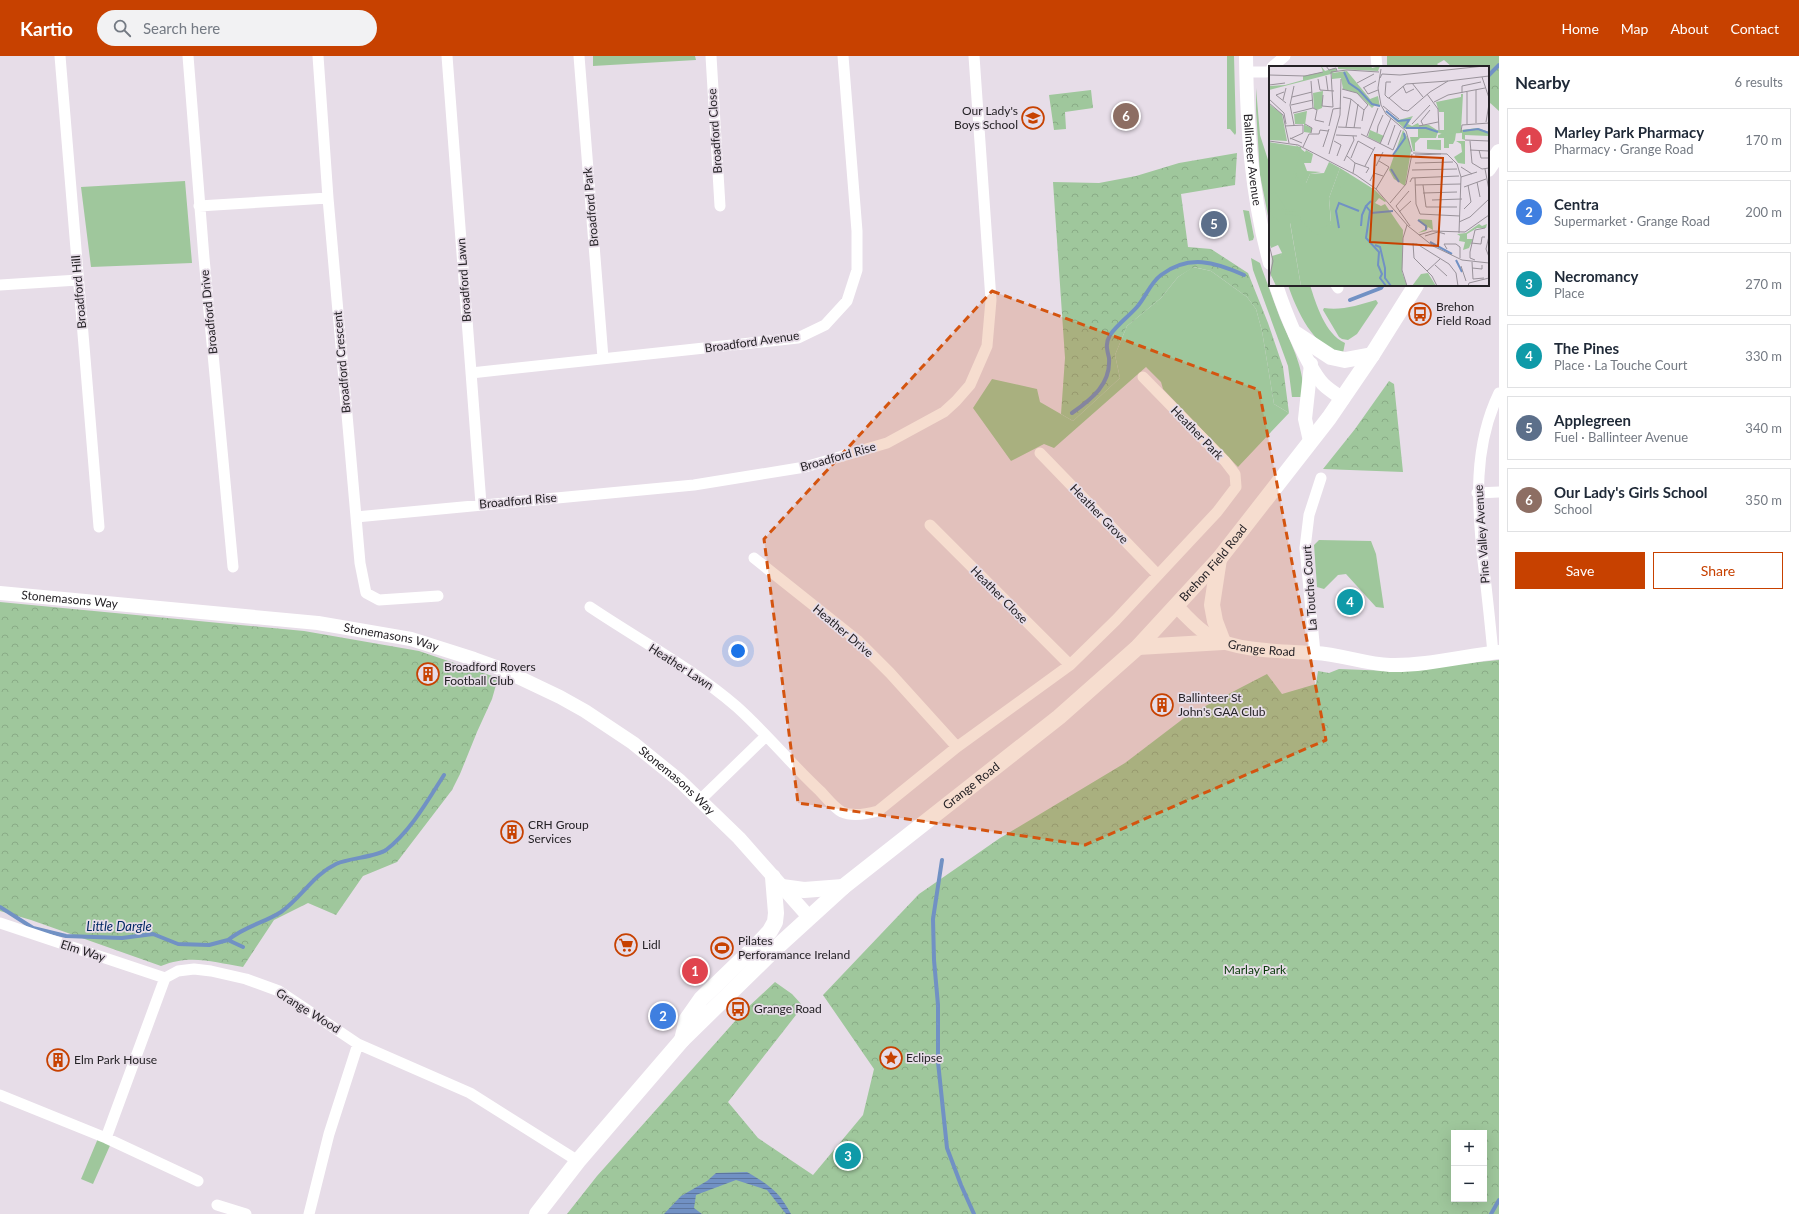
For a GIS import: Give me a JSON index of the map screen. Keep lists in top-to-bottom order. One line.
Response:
{"streets":{"main road":["Brehon Field Road","Grange Road"],"street":["Broadford Close","Ballinteer Avenue","Broadford Park","Broadford Lawn","Broadford Hill","Broadford Drive","Broadford Avenue","Broadford Crescent","Heather Park","Broadford Rise","Heather Grove","Pine Valley Avenue","La Touche Court","Heather Close","Stonemasons Way","Heather Drive","Heather Lawn","Elm Way","Grange Wood"]},"crossings":[["Broadford Park","Broadford Avenue"],["Broadford Lawn","Broadford Avenue"],["Broadford Lawn","Broadford Rise"],["Broadford Crescent","Broadford Rise"],["Heather Park","Heather Grove"],["Pine Valley Avenue","Grange Road"],["Brehon Field Road","Grange Road"],["La Touche Court","Grange Road"],["Stonemasons Way","Grange Road"],["Heather Drive","Heather Lawn"],["Grange Road","Grange Wood"],["Elm Way","Grange Wood"]],"water":["Little Dargle"],"parks":["Marlay Park"],"places":{"school or university":["Our Lady's Boys School"],"bus stop":["Brehon Field Road","Grange Road"],"building":["Broadford Rovers Football Club","Ballinteer St John's GAA Club","CRH Group Services","Elm Park House"],"supermarket":["Lidl"],"sports":["Pilates Perforamance Ireland"],"place":["Eclipse"]},"page":{"header":"Kartio","search":"Search here","nav":["Home","Map","About","Contact"],"heading":["Nearby","6 results"],"pins":["6","5","4","1","2","3"],"list":[{"mark":"1","name":"Marley Park Pharmacy","note":"Pharmacy · Grange Road","value":"170 m"},{"mark":"2","name":"Centra","note":"Supermarket · Grange Road","value":"200 m"},{"mark":"3","name":"Necromancy","note":"Place","value":"270 m"},{"mark":"4","name":"The Pines","note":"Place · La Touche Court","value":"330 m"},{"mark":"5","name":"Applegreen","note":"Fuel · Ballinteer Avenue","value":"340 m"},{"mark":"6","name":"Our Lady's Girls School","note":"School","value":"350 m"}],"buttons":["Save","Share"],"map_buttons":["+","−"]}}
